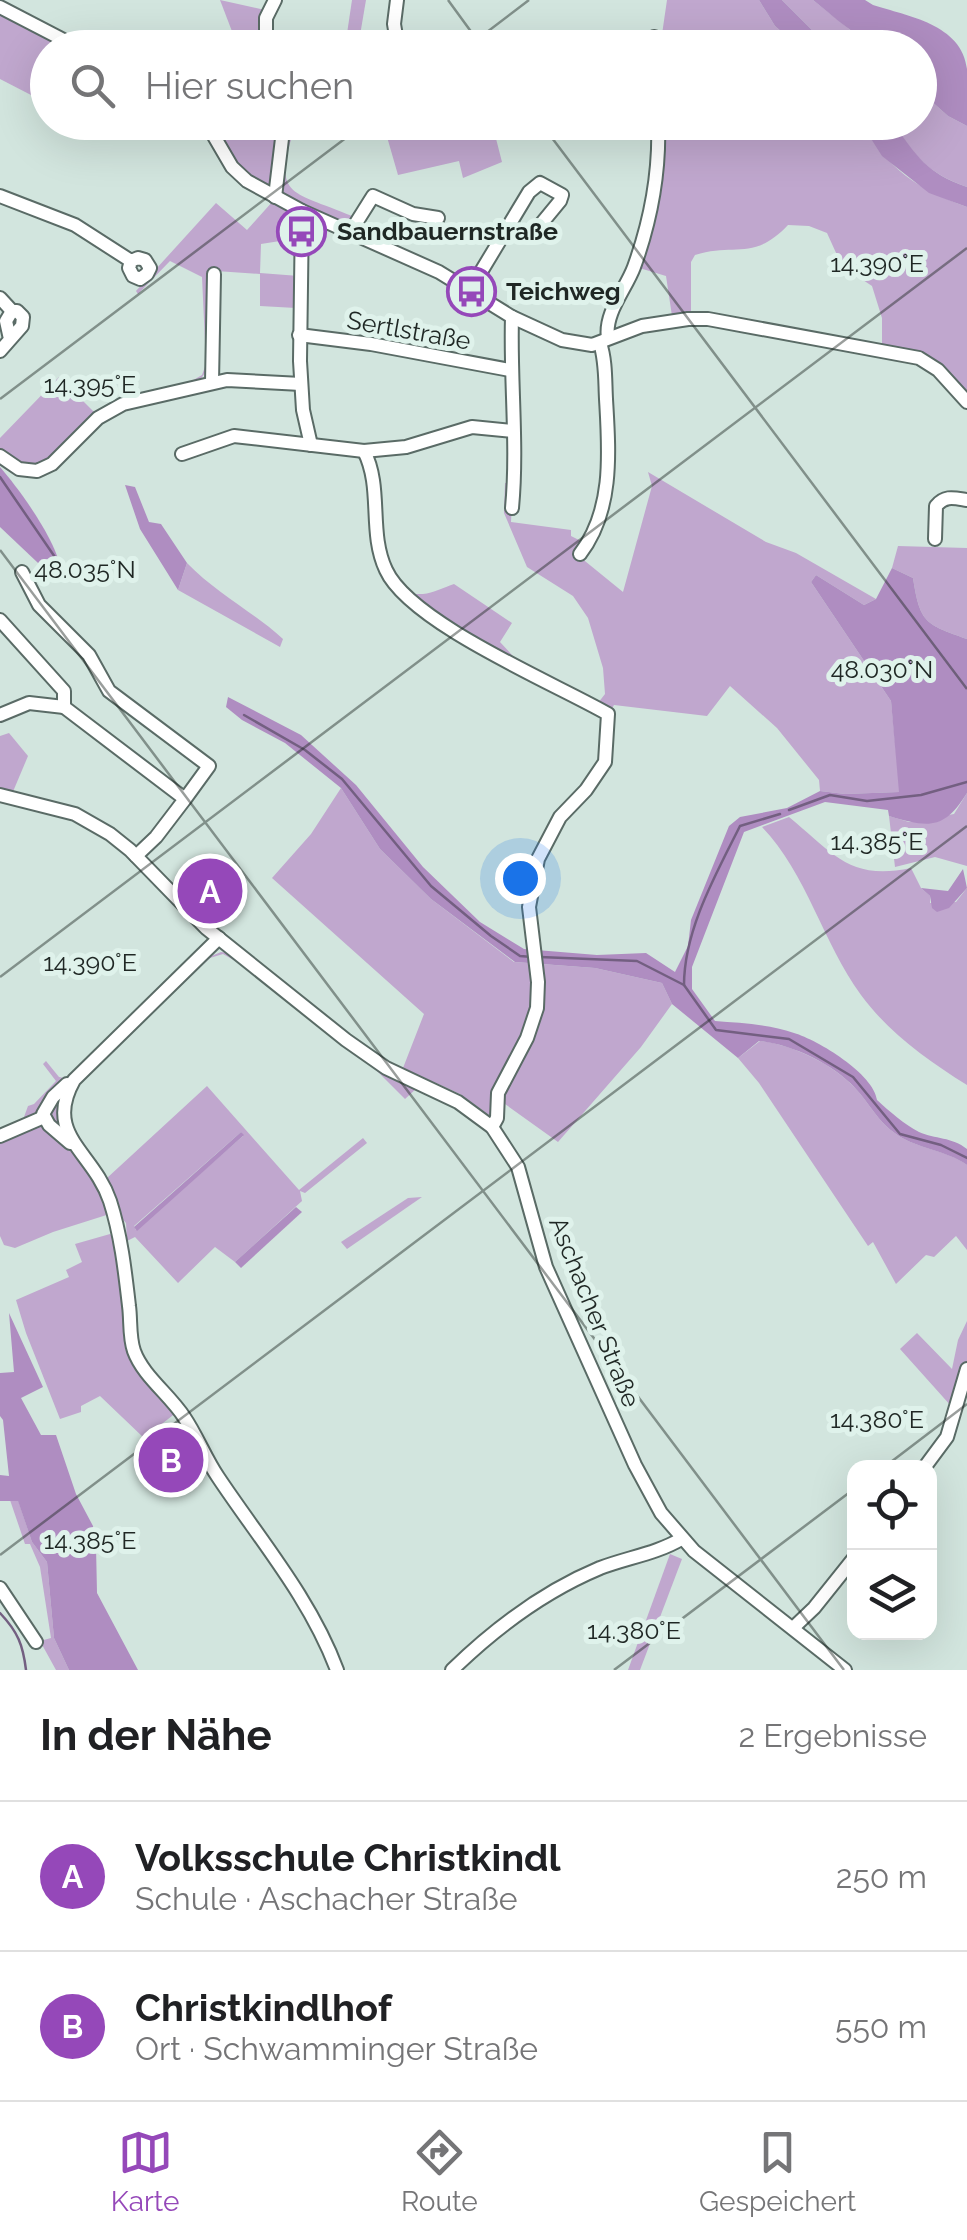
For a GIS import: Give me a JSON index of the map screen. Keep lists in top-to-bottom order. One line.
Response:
{"streets":{"street":["Sertlstraße","Aschacher Straße"]},"places":{"bus stop":["Sandbauernstraße","Teichweg"]},"page":{"search":"Hier suchen","pins":["A","B"],"heading":["In der Nähe","2 Ergebnisse"],"list":[{"mark":"A","name":"Volksschule Christkindl","note":"Schule · Aschacher Straße","value":"250 m"},{"mark":"B","name":"Christkindlhof","note":"Ort · Schwamminger Straße","value":"550 m"}],"nav":["Karte","Route","Gespeichert"]},"coordinates":["14.390°E","14.395°E","48.035°N","48.030°N","14.385°E","14.380°E"]}
